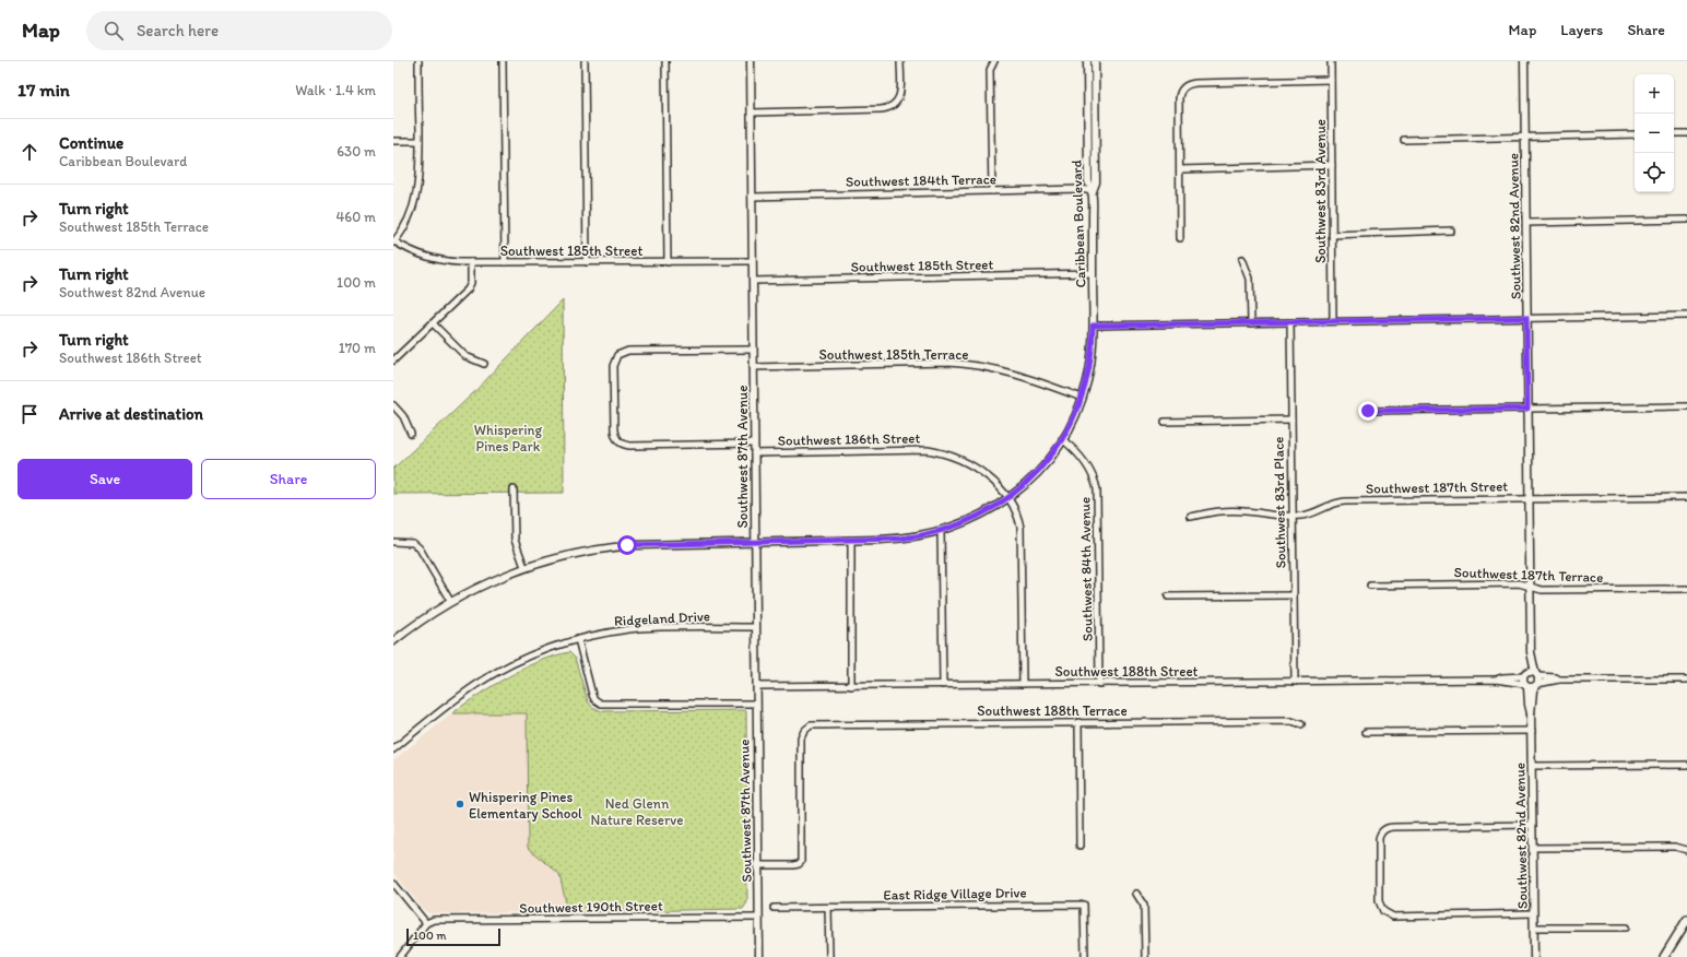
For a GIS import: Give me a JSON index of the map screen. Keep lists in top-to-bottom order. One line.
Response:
{"streets":{"street":["Southwest 184th Terrace","Southwest 83rd Avenue","Caribbean Boulevard","Southwest 82nd Avenue","Southwest 185th Street","Southwest 185th Terrace","Southwest 186th Street","Southwest 87th Avenue","Southwest 187th Street","Southwest 83rd Place","Southwest 84th Avenue","Southwest 187th Terrace","Ridgeland Drive","Southwest 188th Street","Southwest 188th Terrace","East Ridge Village Drive","Southwest 190th Street"]},"crossings":[["Southwest 184th Terrace","Caribbean Boulevard"],["Southwest 184th Terrace","Southwest 87th Avenue"],["Caribbean Boulevard","Southwest 185th Street"],["Caribbean Boulevard","Southwest 185th Terrace"],["Caribbean Boulevard","Southwest 186th Street"],["Caribbean Boulevard","Southwest 87th Avenue"],["Caribbean Boulevard","Southwest 84th Avenue"],["Southwest 82nd Avenue","Southwest 187th Street"],["Southwest 82nd Avenue","Southwest 187th Terrace"],["Southwest 82nd Avenue","Southwest 188th Street"],["Southwest 185th Street","Southwest 87th Avenue"],["Southwest 185th Terrace","Southwest 87th Avenue"],["Southwest 186th Street","Southwest 87th Avenue"],["Southwest 186th Street","Southwest 188th Street"],["Southwest 87th Avenue","Ridgeland Drive"],["Southwest 87th Avenue","Southwest 188th Street"],["Southwest 87th Avenue","Southwest 188th Terrace"],["Southwest 87th Avenue","Southwest 190th Street"],["Southwest 187th Street","Southwest 83rd Place"],["Southwest 83rd Place","Southwest 188th Street"],["Southwest 84th Avenue","Southwest 188th Street"]],"parks":["Whispering Pines Park","Ned Glenn Nature Reserve"],"places":["Whispering Pines Elementary School"],"scale_bar":"100 m","page":{"header":"Map","search":"Search here","nav":["Map","Layers","Share"],"heading":["17 min","Walk · 1.4 km"],"map_buttons":["+","−"],"list":[["Continue","Caribbean Boulevard","630 m"],["Turn right","Southwest 185th Terrace","460 m"],["Turn right","Southwest 82nd Avenue","100 m"],["Turn right","Southwest 186th Street","170 m"],"Arrive at destination"],"buttons":["Save","Share"],"scale":"100 m"}}
